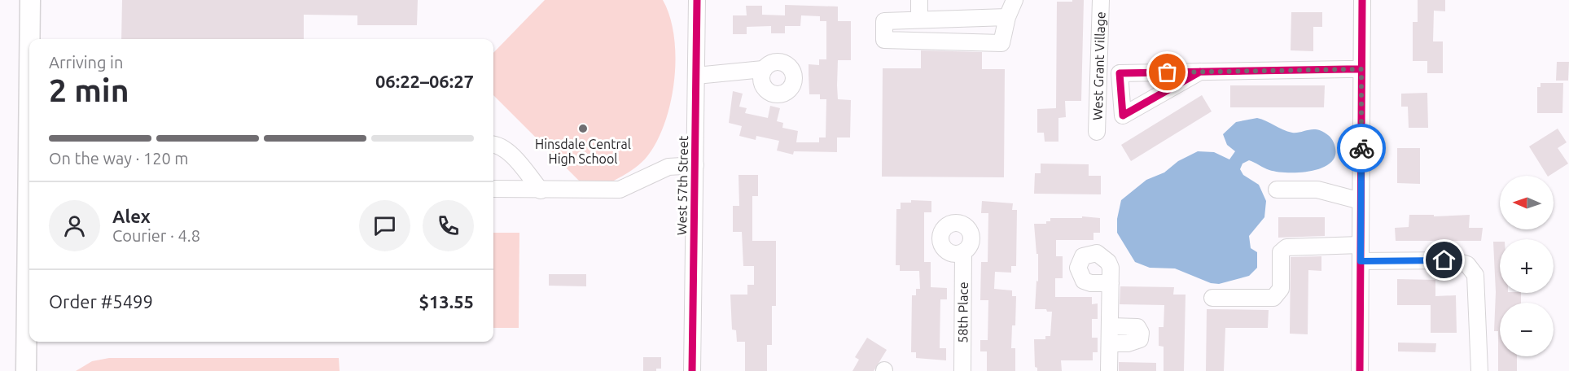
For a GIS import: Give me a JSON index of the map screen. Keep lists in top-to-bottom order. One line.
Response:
{"streets":{"street":["West Grant Village","West 57th Street","58th Place"]},"places":["Hinsdale Central High School"],"north":"left","page":{"heading":["2 min","Arriving in","06:22–06:27"],"panel":["Alex","Courier · 4.8","Order #5499","$13.55"],"bar":"On the way · 120 m","map_buttons":["+","−"]}}
